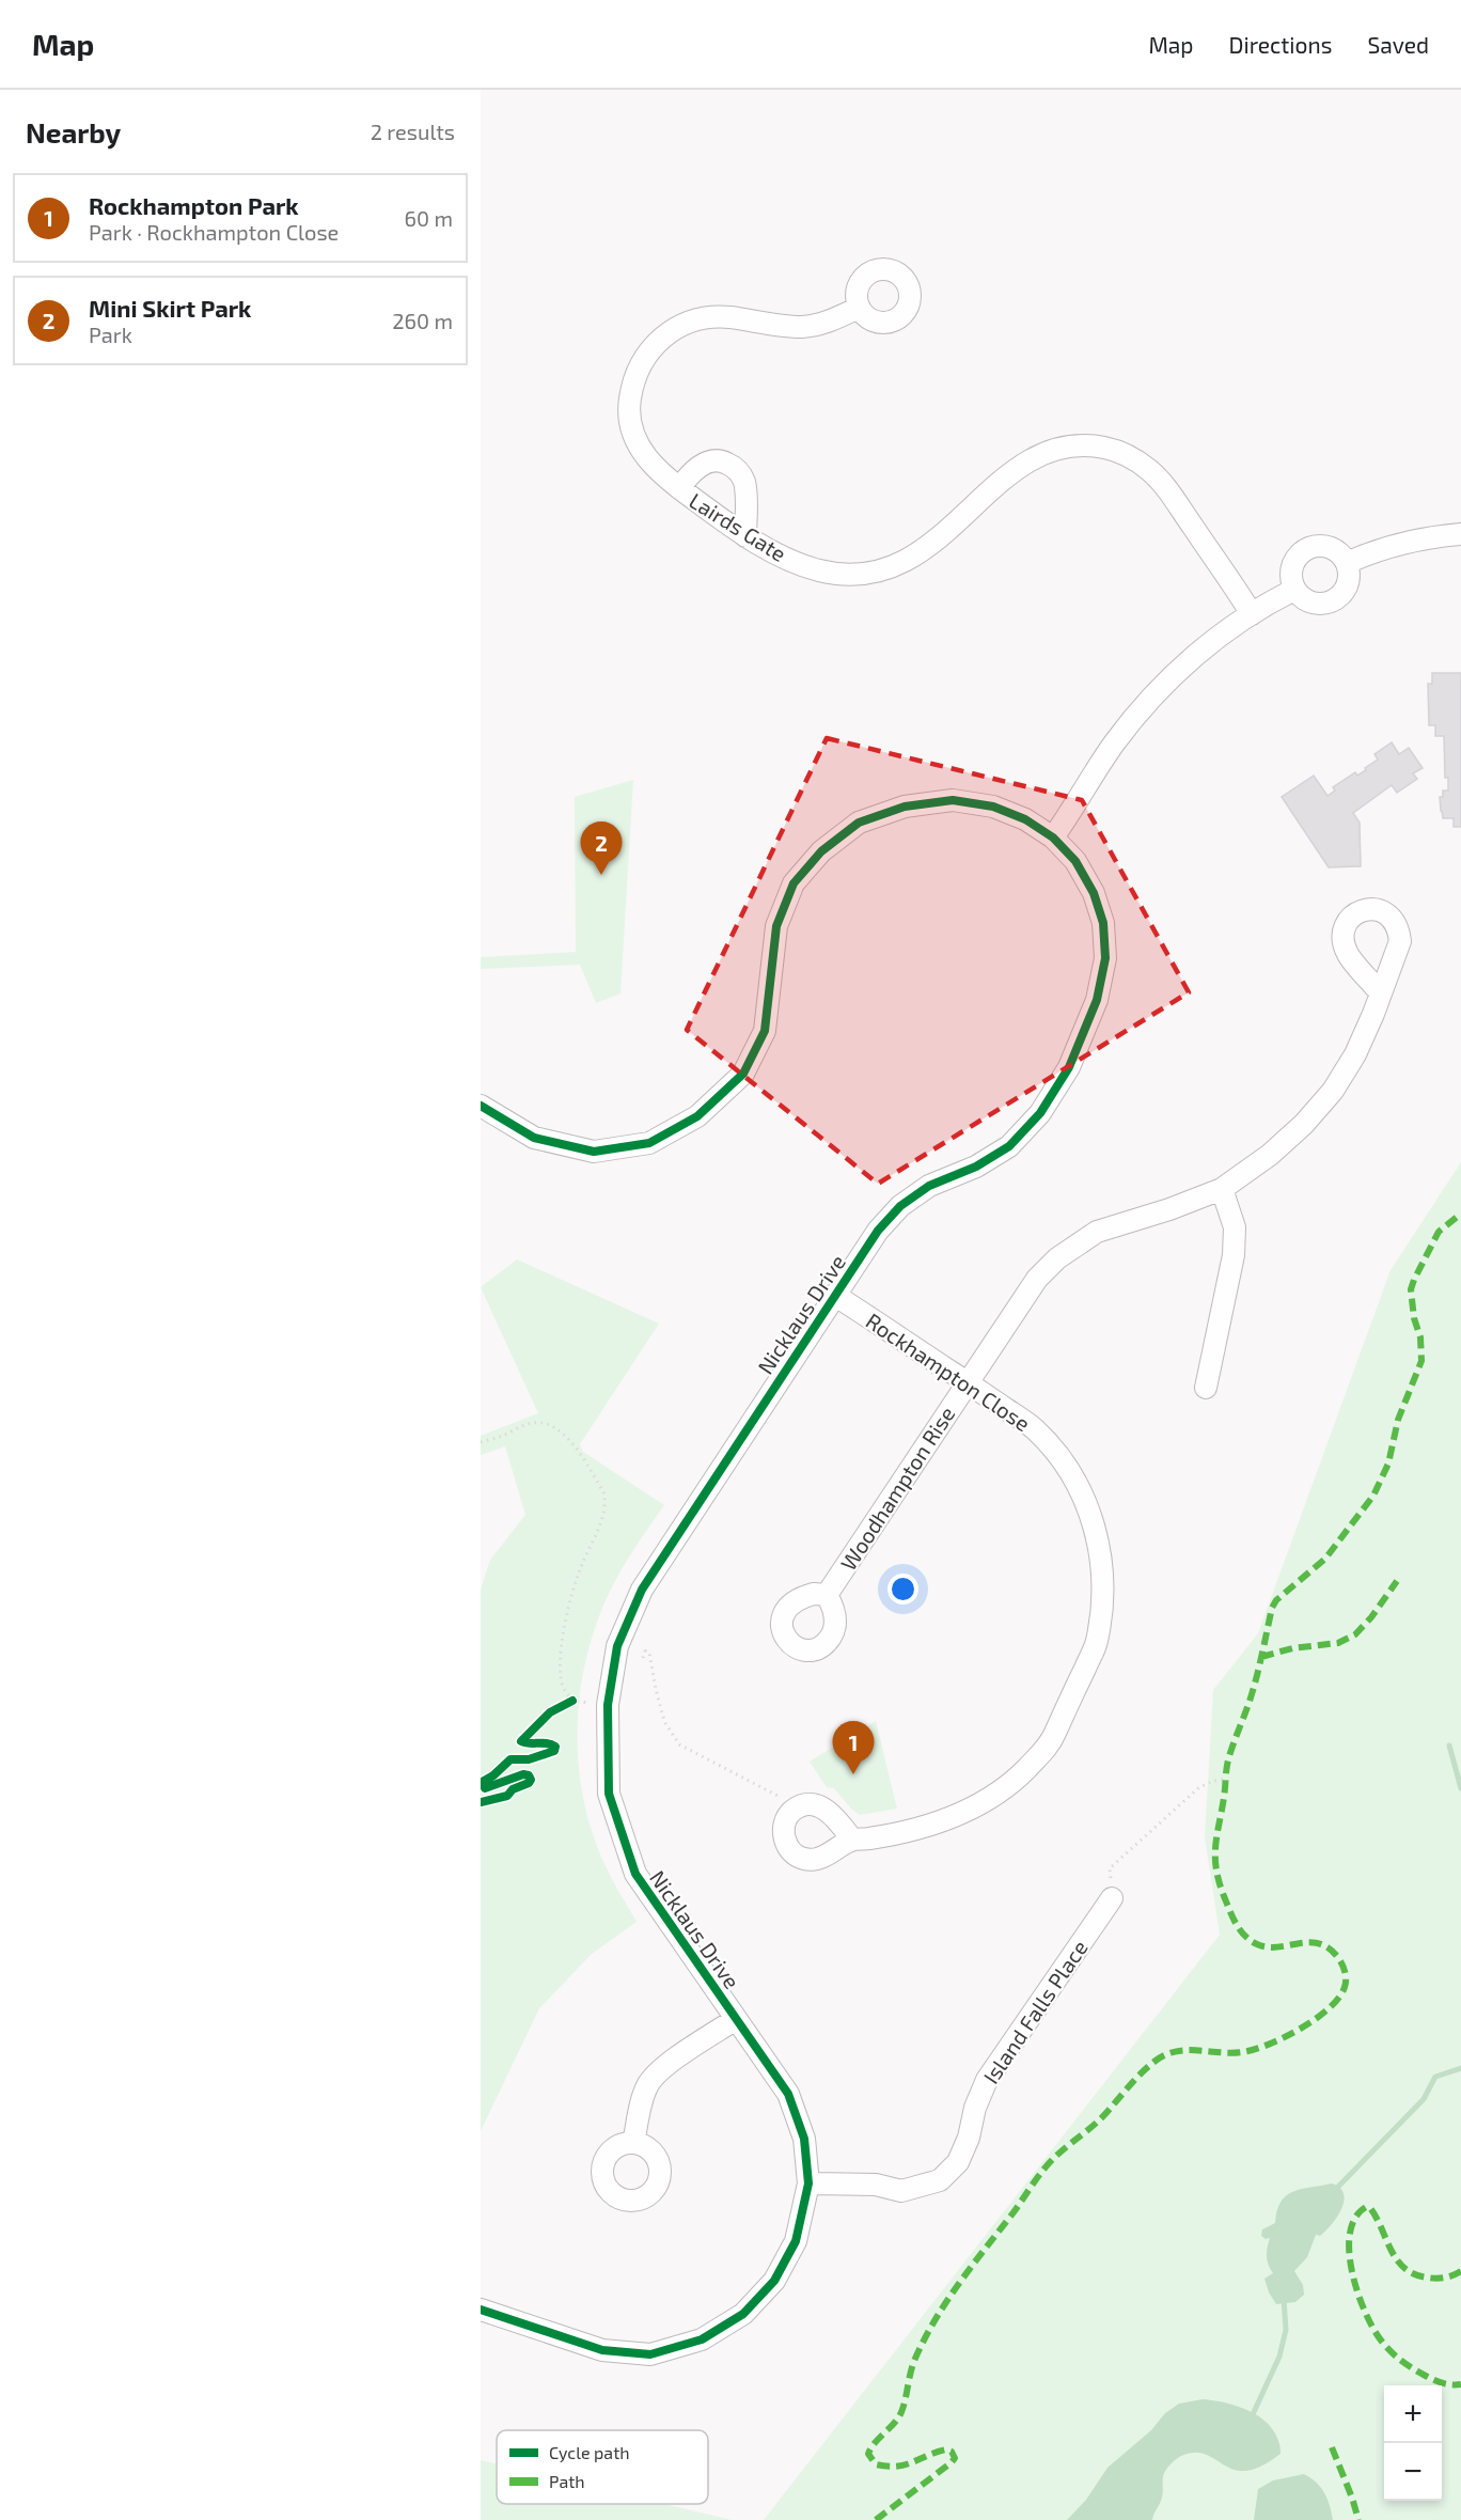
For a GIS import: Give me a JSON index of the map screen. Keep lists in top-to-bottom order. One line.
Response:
{"streets":{"street":["Lairds Gate","Nicklaus Drive","Rockhampton Close","Woodhampton Rise","Island Falls Place"]},"crossings":[["Nicklaus Drive","Rockhampton Close"],["Nicklaus Drive","Island Falls Place"],["Rockhampton Close","Woodhampton Rise"]],"legend":["Cycle path","Path"],"page":{"header":"Map","nav":["Map","Directions","Saved"],"heading":["Nearby","2 results"],"list":[{"mark":"1","name":"Rockhampton Park","note":"Park · Rockhampton Close","value":"60 m"},{"mark":"2","name":"Mini Skirt Park","note":"Park","value":"260 m"}],"pins":["2","1"],"map_buttons":["+","−"]}}
